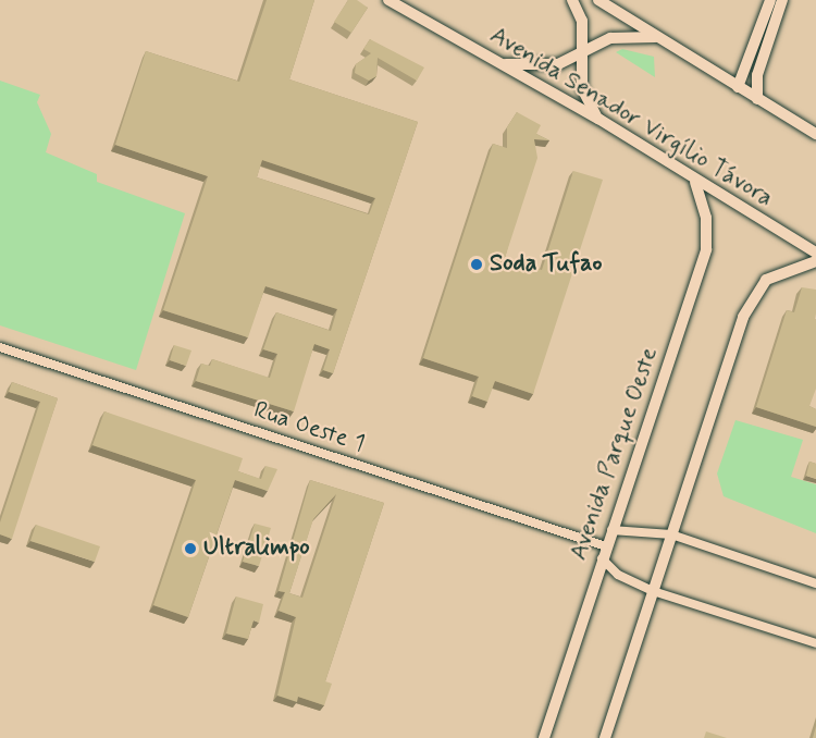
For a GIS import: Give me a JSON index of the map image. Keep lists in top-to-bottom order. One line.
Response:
{"streets":{"street":["Avenida Senador Virgílio Távora","Rua Oeste 1","Avenida Parque Oeste"]},"crossings":[["Avenida Senador Virgílio Távora","Avenida Parque Oeste"],["Rua Oeste 1","Avenida Parque Oeste"]],"places":["Soda Tufao","Ultralimpo"]}
